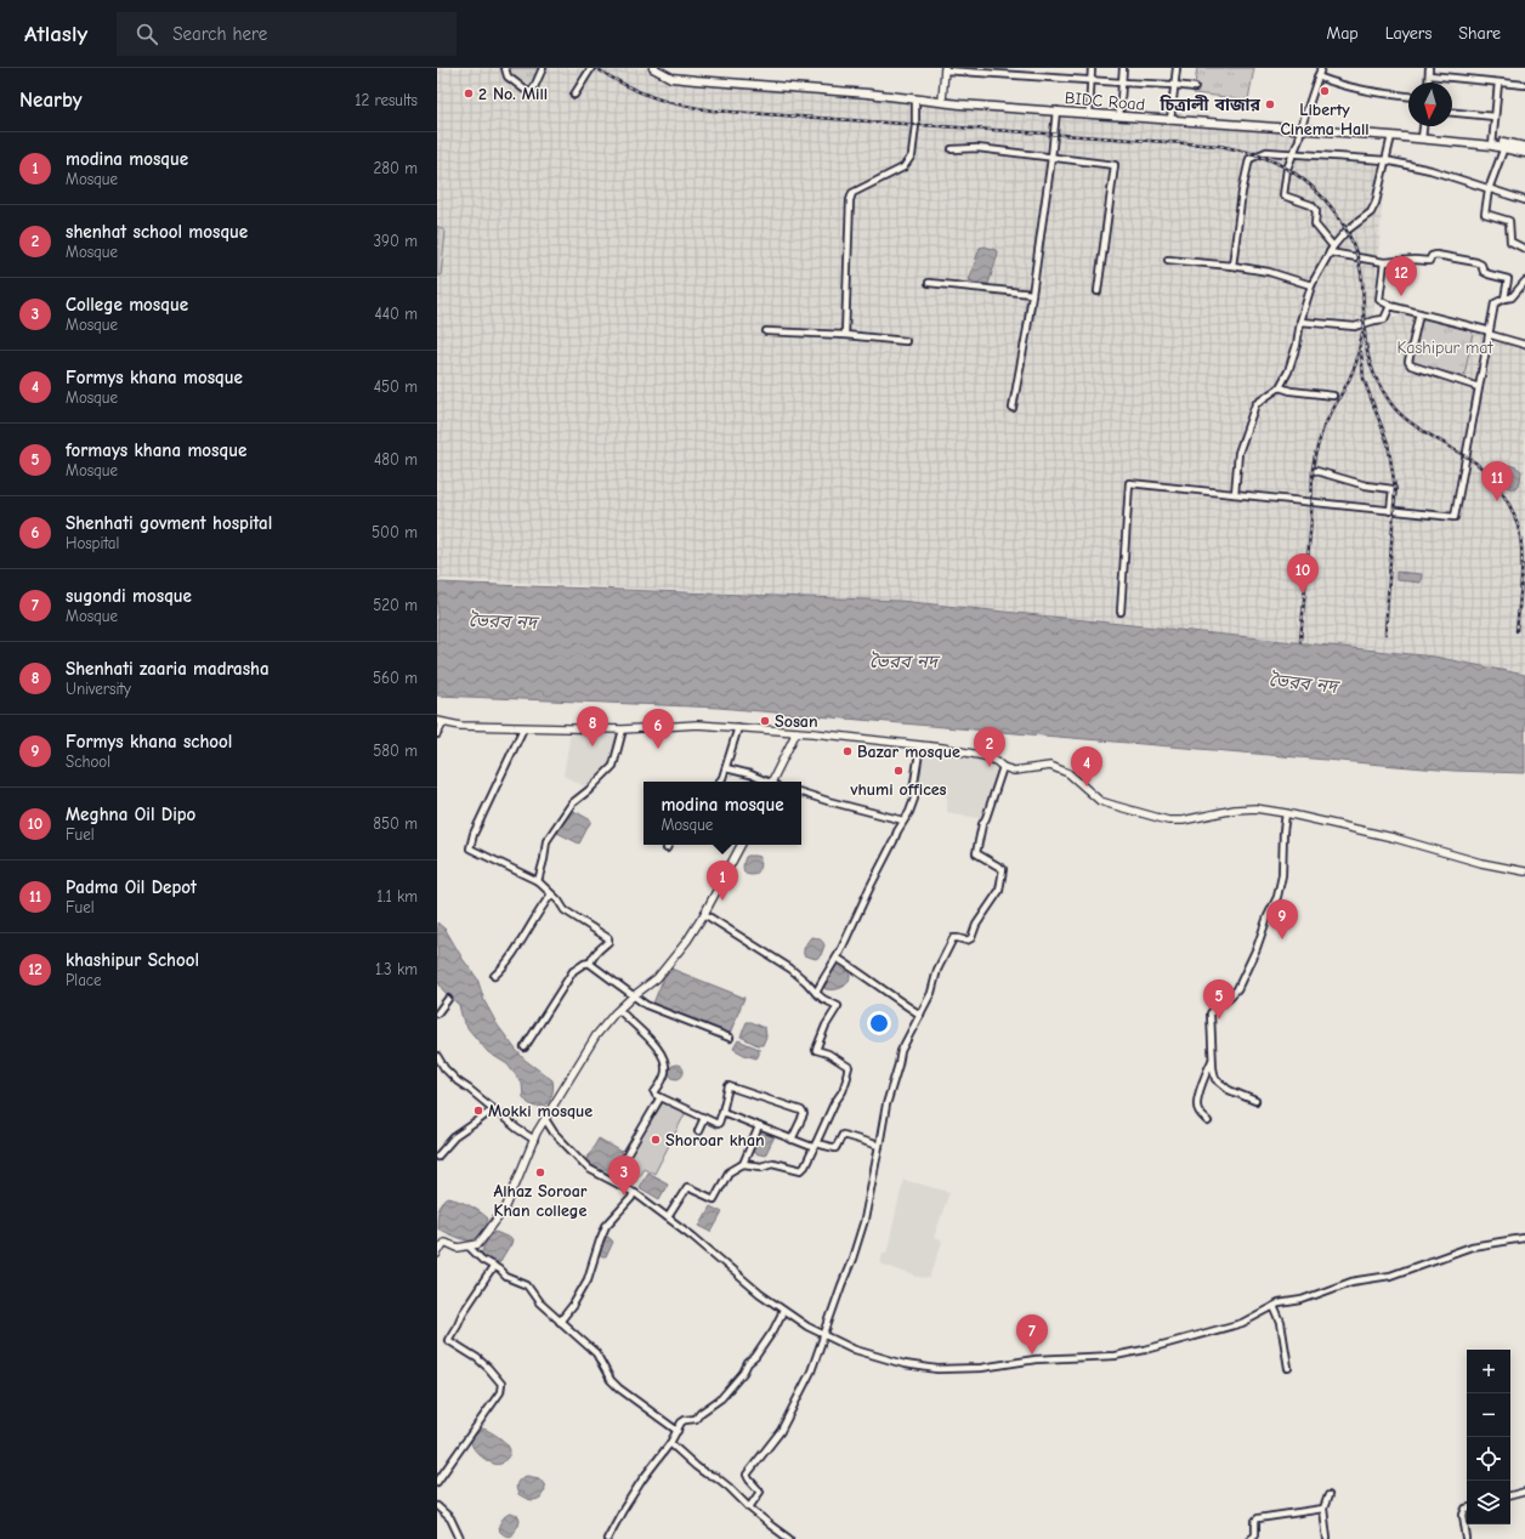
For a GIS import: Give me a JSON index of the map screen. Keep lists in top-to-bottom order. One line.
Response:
{"streets":{"main road":["BIDC Road"]},"water":["ভৈরব নদ"],"parks":["Kashipur mat"],"places":["Liberty Cinema Hall","2 No. Mill","চিত্রালী বাজার","Sosan","Bazar mosque","vhumi offices","Mokki mosque","Shoroar khan","Alhaz Soroar Khan college"],"north":"bottom","page":{"header":"Atlasly","search":"Search here","nav":["Map","Layers","Share"],"heading":["Nearby","12 results"],"list":[{"mark":"1","name":"modina mosque","note":"Mosque","value":"280 m"},{"mark":"2","name":"shenhat school mosque","note":"Mosque","value":"390 m"},{"mark":"3","name":"College mosque","note":"Mosque","value":"440 m"},{"mark":"4","name":"Formys khana mosque","note":"Mosque","value":"450 m"},{"mark":"5","name":"formays khana mosque","note":"Mosque","value":"480 m"},{"mark":"6","name":"Shenhati govment hospital","note":"Hospital","value":"500 m"},{"mark":"7","name":"sugondi mosque","note":"Mosque","value":"520 m"},{"mark":"8","name":"Shenhati zaaria madrasha","note":"University","value":"560 m"},{"mark":"9","name":"Formys khana school","note":"School","value":"580 m"},{"mark":"10","name":"Meghna Oil Dipo","note":"Fuel","value":"850 m"},{"mark":"11","name":"Padma Oil Depot","note":"Fuel","value":"1.1 km"},{"mark":"12","name":"khashipur School","note":"Place","value":"1.3 km"}],"pins":["12","11","10","8","6","2","4","1","9","5","3","7"],"popup":["modina mosque","Mosque"],"map_buttons":["+","−"]}}
